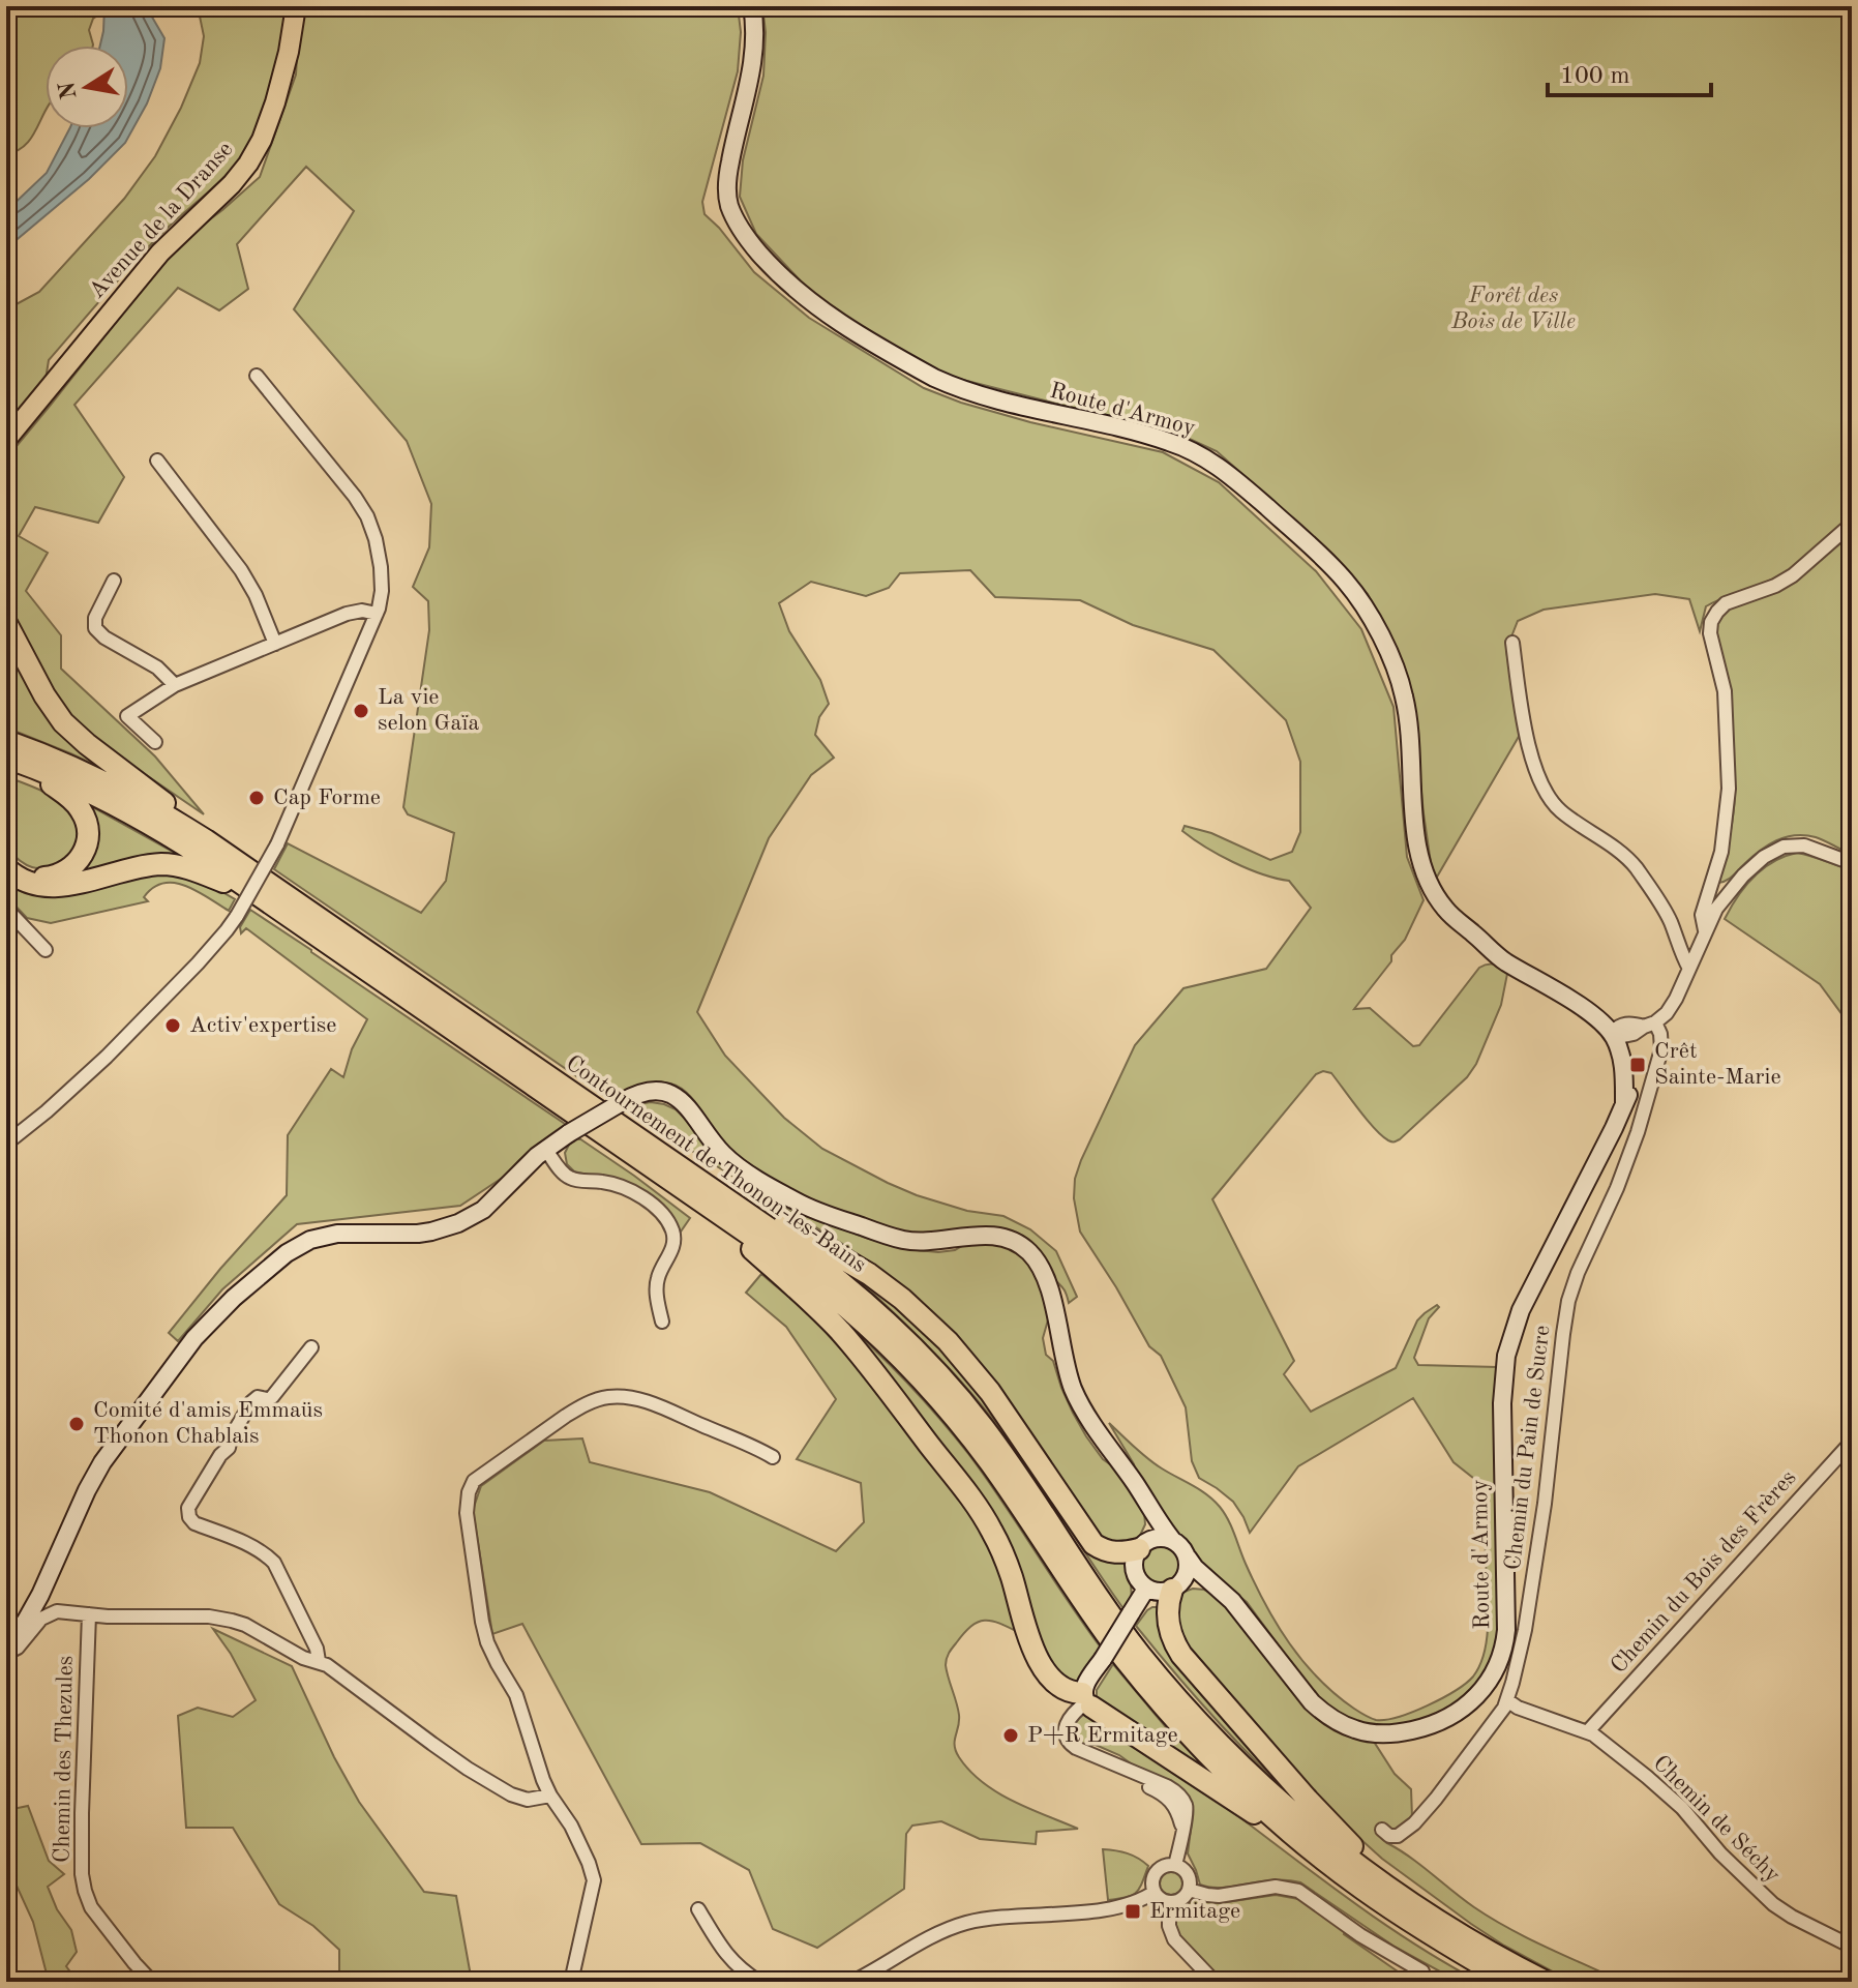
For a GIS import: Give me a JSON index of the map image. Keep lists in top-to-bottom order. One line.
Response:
{"streets":{"highway":["Contournement de Thonon-les-Bains"],"main road":["Avenue de la Dranse","Route d'Armoy"],"street":["Chemin du Pain de Sucre","Chemin du Bois des Frères","Chemin des Thezules","Chemin de Séchy"]},"crossings":[["Chemin du Pain de Sucre","Chemin de Séchy"],["Chemin du Bois des Frères","Chemin de Séchy"]],"parks":["Forêt des Bois de Ville"],"places":{"other":["La vie selon Gaïa","Cap Forme","Activ'expertise","Comité d'amis Emmaüs Thonon Chablais","P+R Ermitage"],"transit":["Crêt Sainte-Marie","Ermitage"]},"scale_bar":"100 m","north":"left"}
